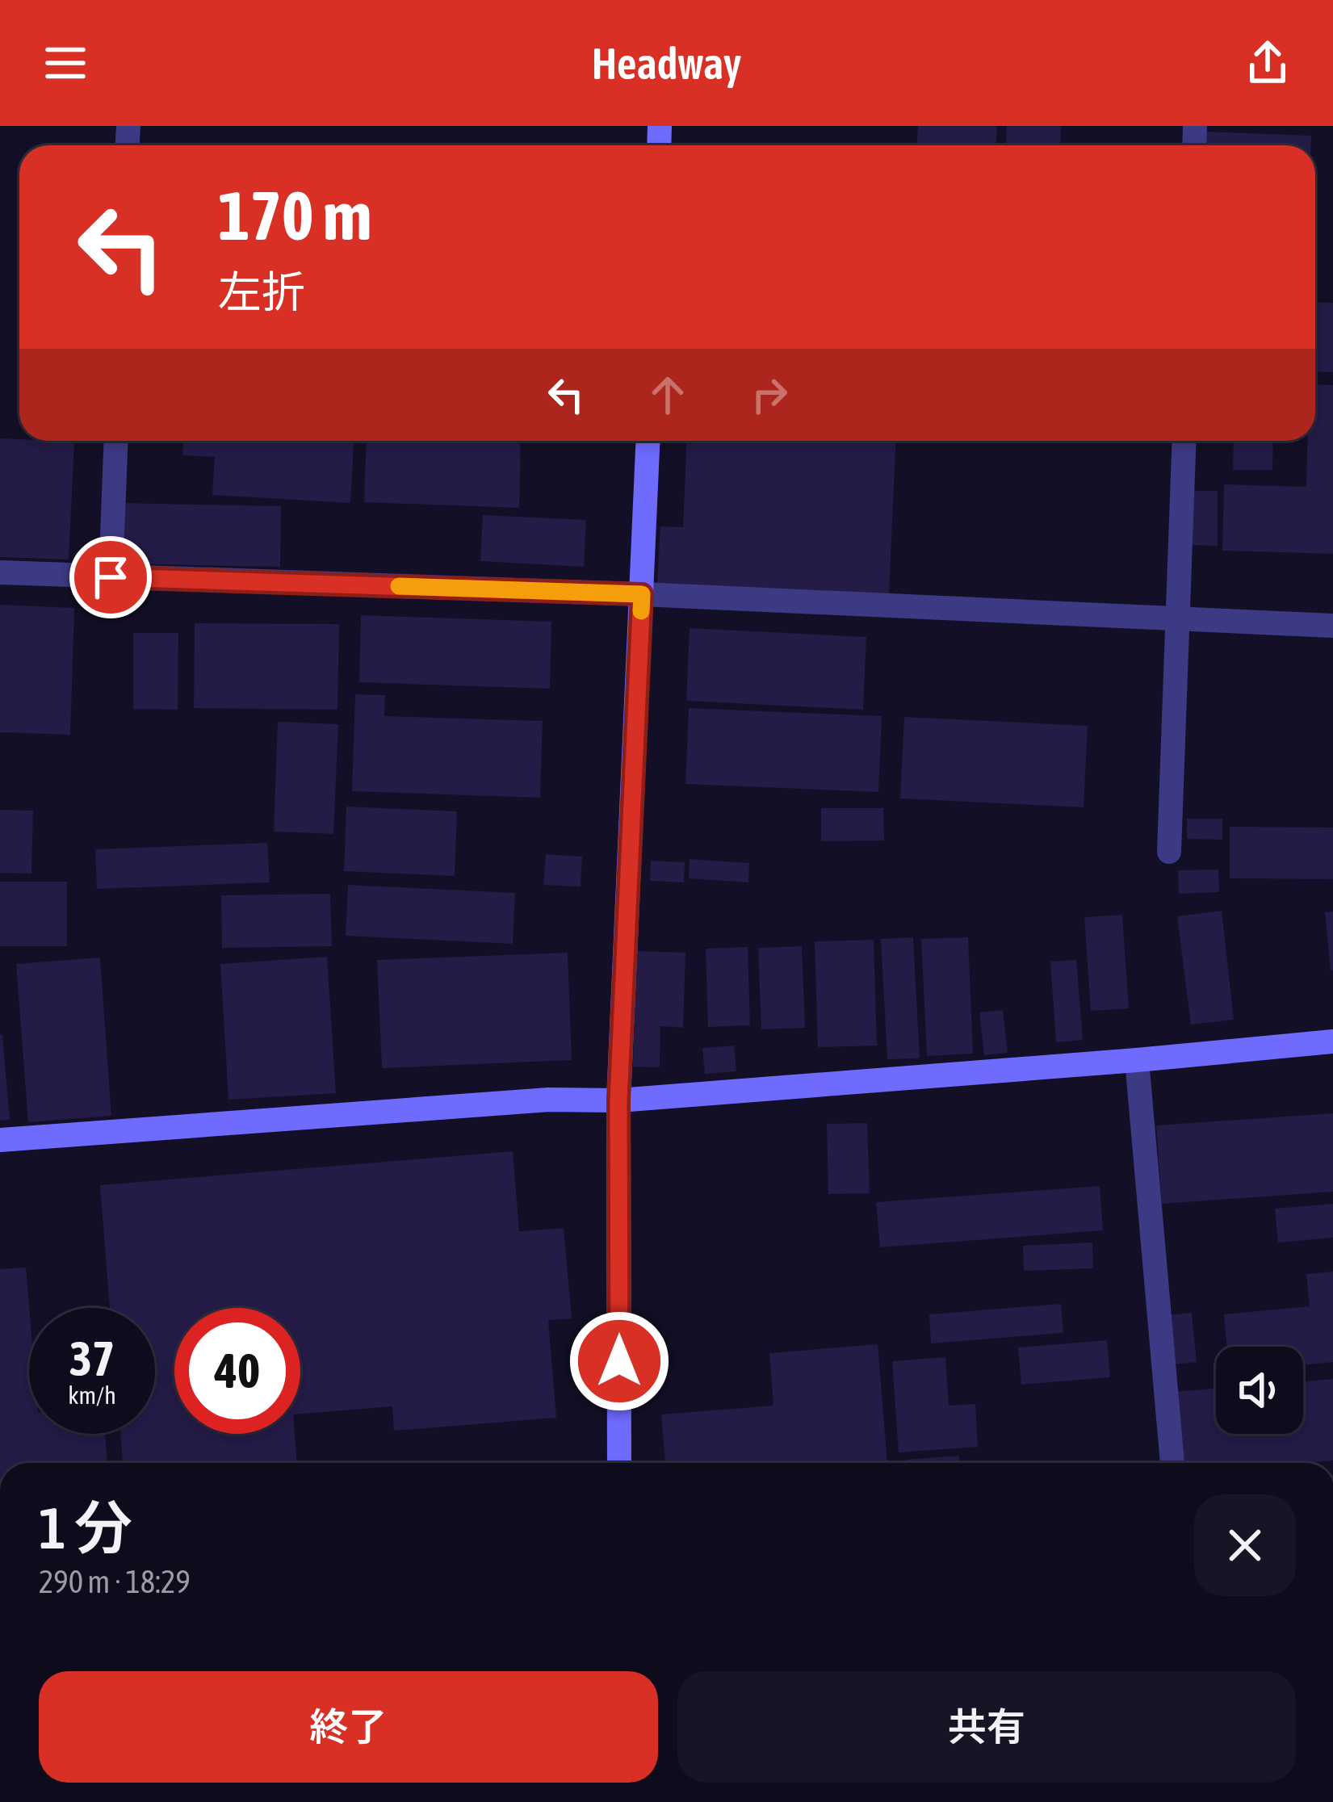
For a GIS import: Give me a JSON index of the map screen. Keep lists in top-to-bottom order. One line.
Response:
{"page":{"header":"Headway","turn":["170 m","左折"],"speed":"37 km/h","limit":"40","heading":["1 分","290 m · 18:29"],"buttons":["終了","共有"]}}
